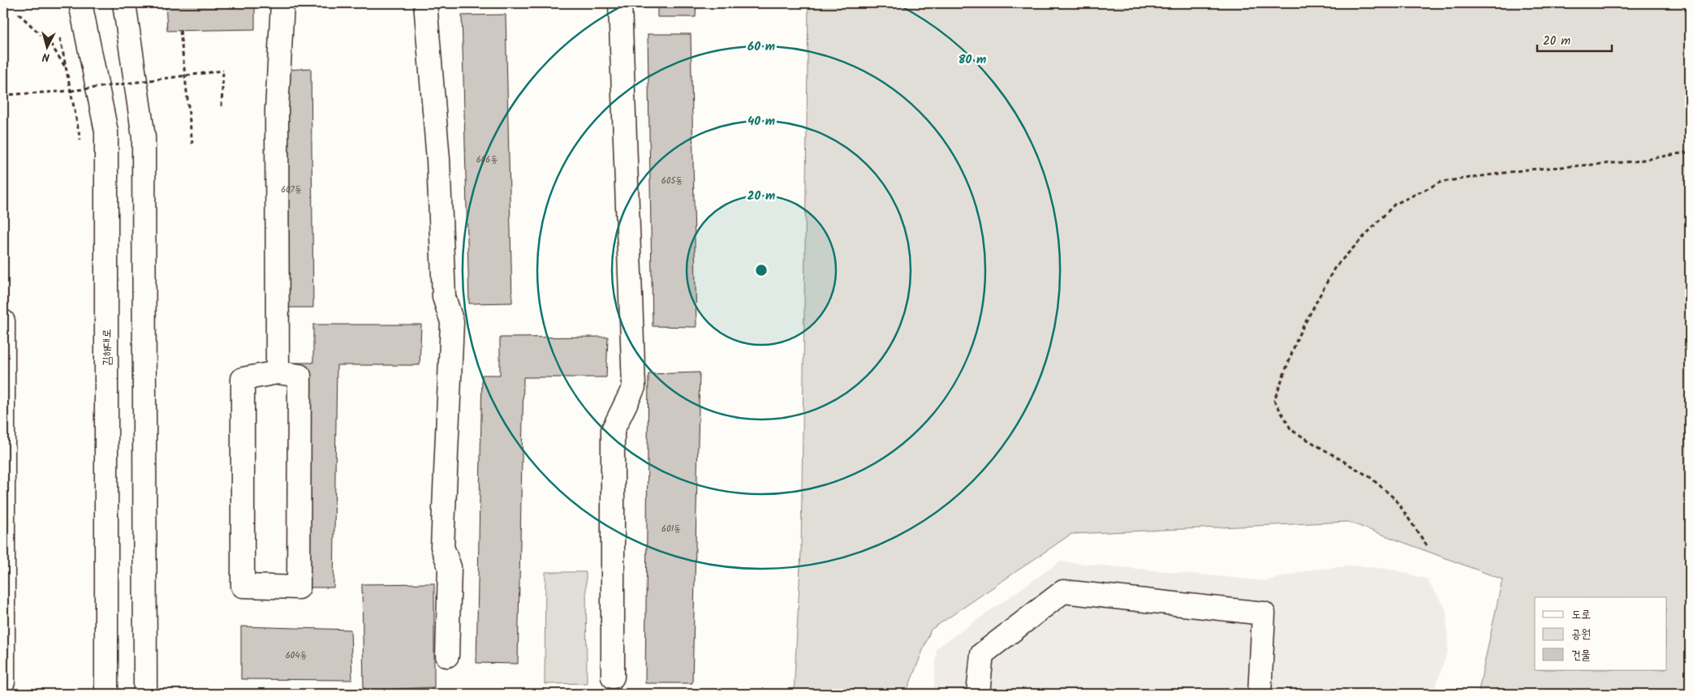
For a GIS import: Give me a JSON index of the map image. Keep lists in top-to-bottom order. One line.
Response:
{"streets":{"main road":["김해대로"]},"house_numbers":["606동","605동","607동","601동","604동"],"legend":["도로","공원","건물"],"scale_bar":"20 m","north":"bottom","rings":["60 m","80 m","40 m","20 m"]}
